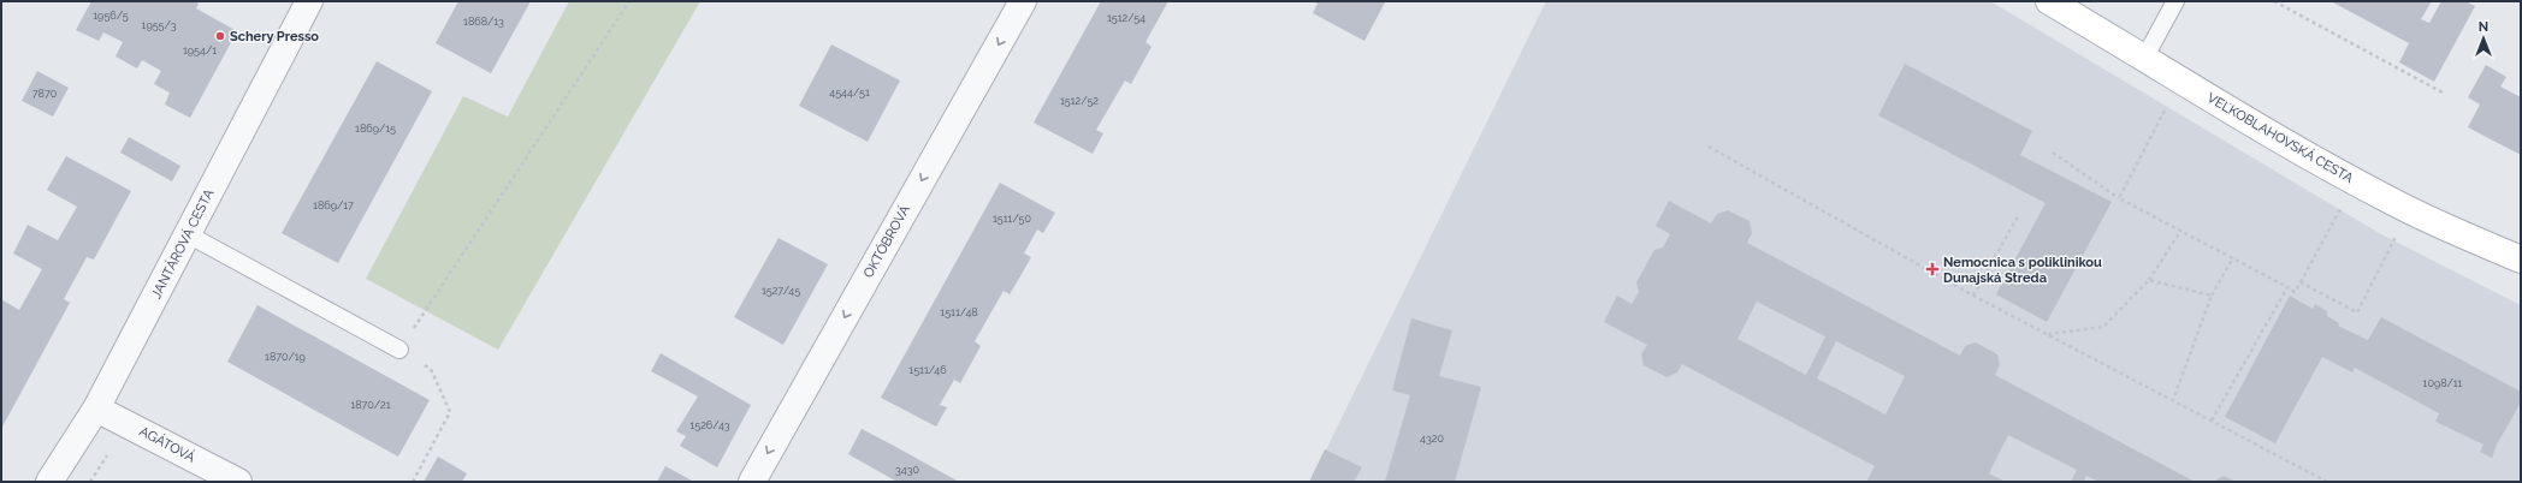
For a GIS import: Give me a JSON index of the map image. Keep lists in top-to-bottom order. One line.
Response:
{"streets":{"main road":["VEĽKOBLAHOVSKÁ CESTA"],"street":["OKTÓBROVÁ","JANTÁROVÁ CESTA","AGÁTOVÁ"]},"crossings":[["JANTÁROVÁ CESTA","AGÁTOVÁ"]],"one_way":["OKTÓBROVÁ"],"places":{"other":["Schery Presso"],"health":["Nemocnica s poliklinikou Dunajská Streda"]},"house_numbers":["1956/5","1512/54","1868/13","1955/3","1954/1","4544/51","7870","1512/52","1869/15","1869/17","1511/50","1527/45","1511/48","1870/19","1511/46","1098/11","1870/21","1526/43","4320","3430"],"north":"top"}
